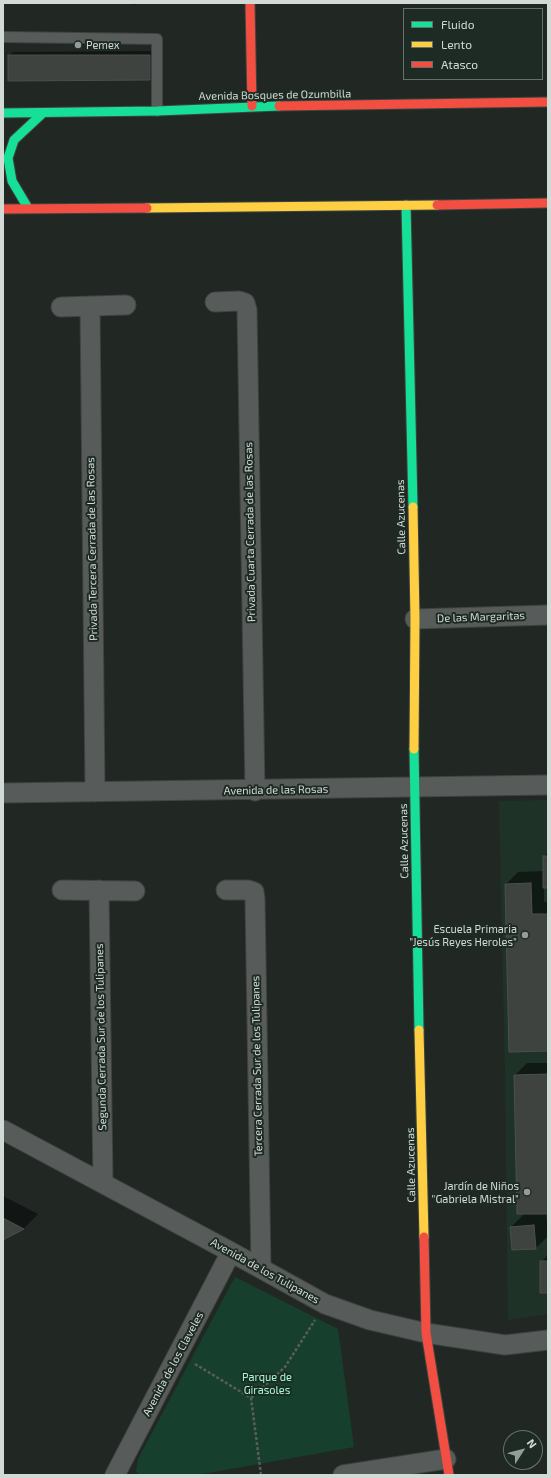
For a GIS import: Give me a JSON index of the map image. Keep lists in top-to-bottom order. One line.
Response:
{"streets":{"street":["Avenida Bosques de Ozumbilla","Calle Azucenas","Privada Cuarta Cerrada de las Rosas","Privada Tercera Cerrada de las Rosas","De las Margaritas","Avenida de las Rosas","Segunda Cerrada Sur de los Tulipanes","Tercera Cerrada Sur de los Tulipanes","Avenida de los Tulipanes","Avenida de los Claveles"]},"crossings":[["Calle Azucenas","De las Margaritas"],["Calle Azucenas","Avenida de las Rosas"],["Calle Azucenas","Avenida de los Tulipanes"],["Privada Cuarta Cerrada de las Rosas","Avenida de las Rosas"],["Privada Tercera Cerrada de las Rosas","Avenida de las Rosas"],["Segunda Cerrada Sur de los Tulipanes","Avenida de los Tulipanes"],["Tercera Cerrada Sur de los Tulipanes","Avenida de los Tulipanes"],["Avenida de los Tulipanes","Avenida de los Claveles"]],"parks":["Parque de Girasoles"],"places":["Pemex","Escuela Primaria \"Jesús Reyes Heroles\"","Jardín de Niños \"Gabriela Mistral\""],"legend":["Fluido","Lento","Atasco"],"north":"top right"}
